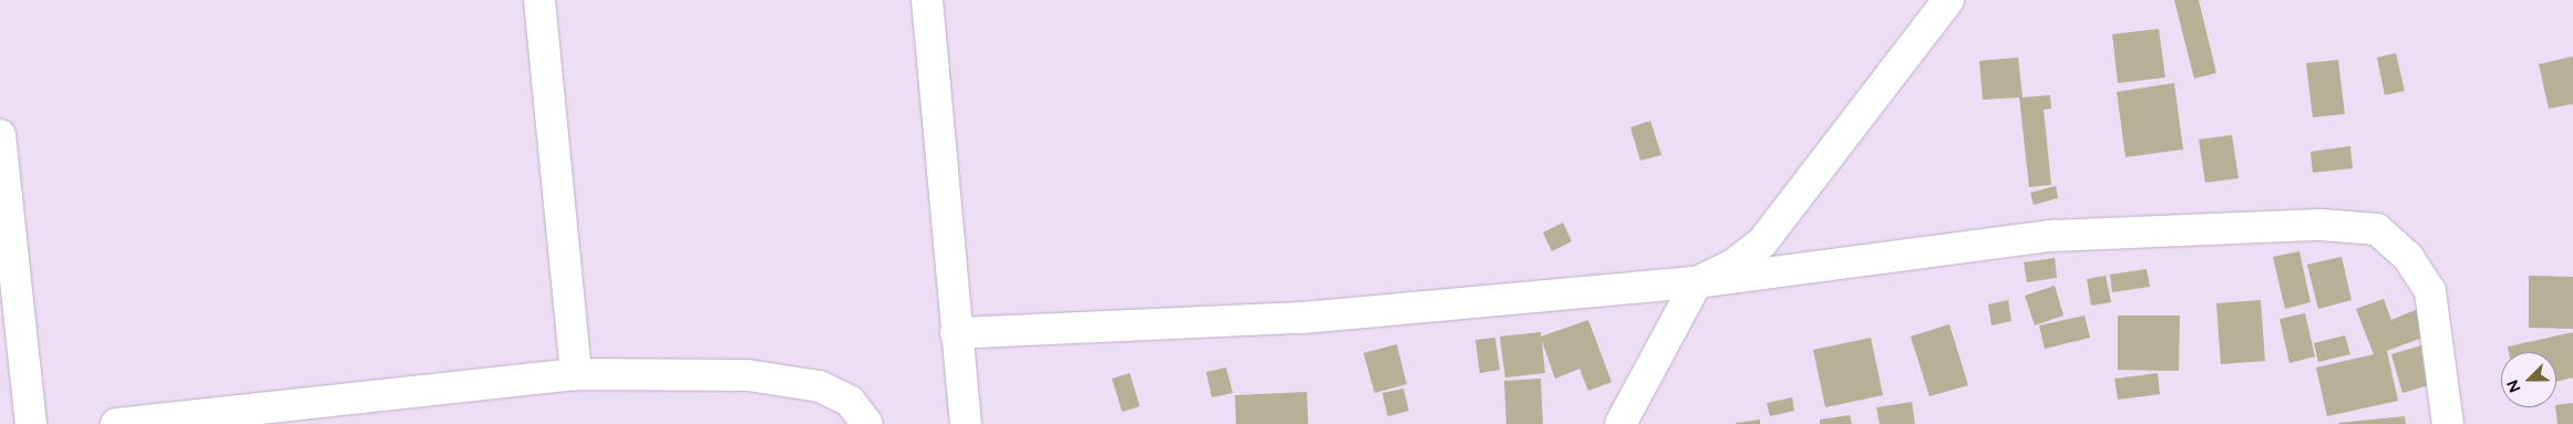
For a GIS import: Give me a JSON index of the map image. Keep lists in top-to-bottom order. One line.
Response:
{"north":"bottom left"}
